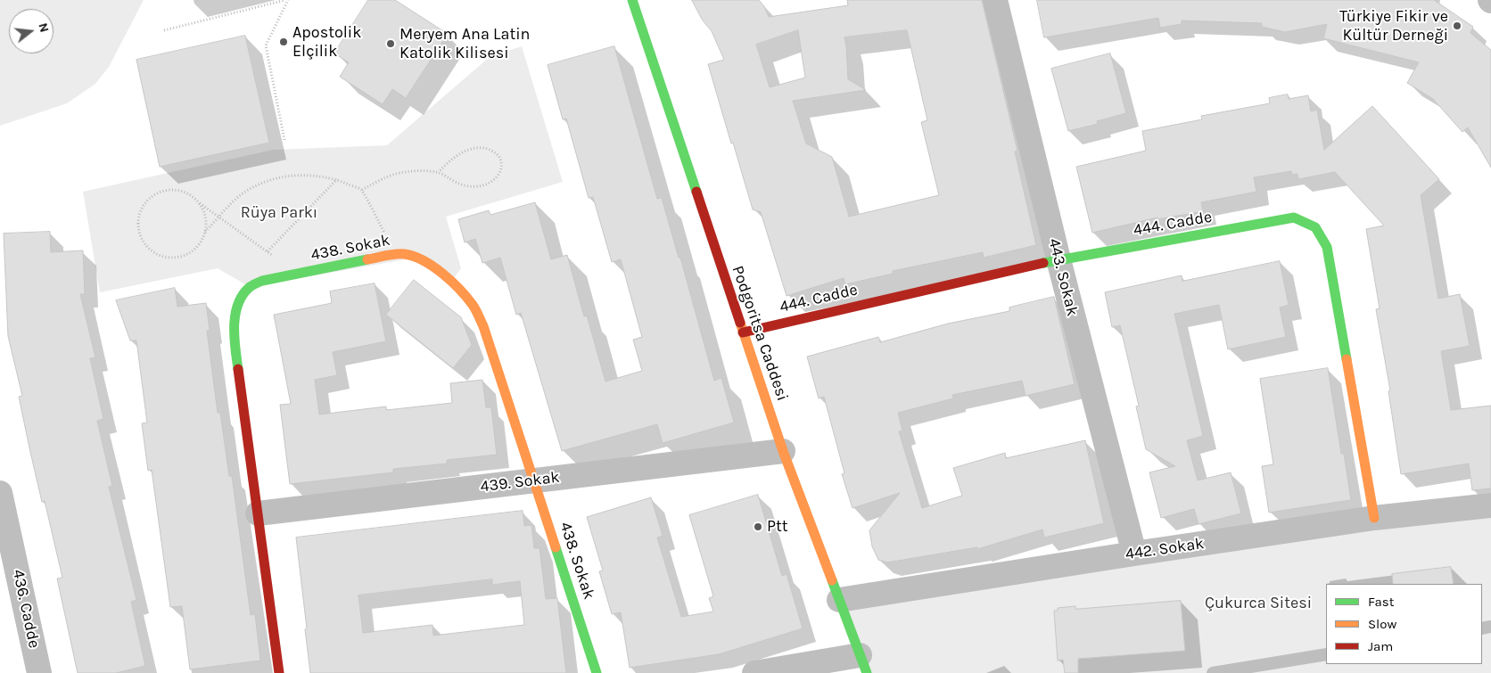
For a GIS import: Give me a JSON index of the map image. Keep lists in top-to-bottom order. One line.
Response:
{"streets":{"street":["444. Cadde","438. Sokak","443. Sokak","Podgoritsa Caddesi","439. Sokak","442. Sokak","436. Cadde"]},"crossings":[["444. Cadde","443. Sokak"],["444. Cadde","Podgoritsa Caddesi"],["444. Cadde","442. Sokak"],["438. Sokak","439. Sokak"],["443. Sokak","442. Sokak"],["Podgoritsa Caddesi","439. Sokak"],["Podgoritsa Caddesi","442. Sokak"]],"parks":["Rüya Parkı","Çukurca Sitesi"],"places":["Türkiye Fikir ve Kültür Derneği","Apostolik Elçilik","Meryem Ana Latin Katolik Kilisesi","Ptt"],"legend":["Fast","Slow","Jam"],"north":"right"}
